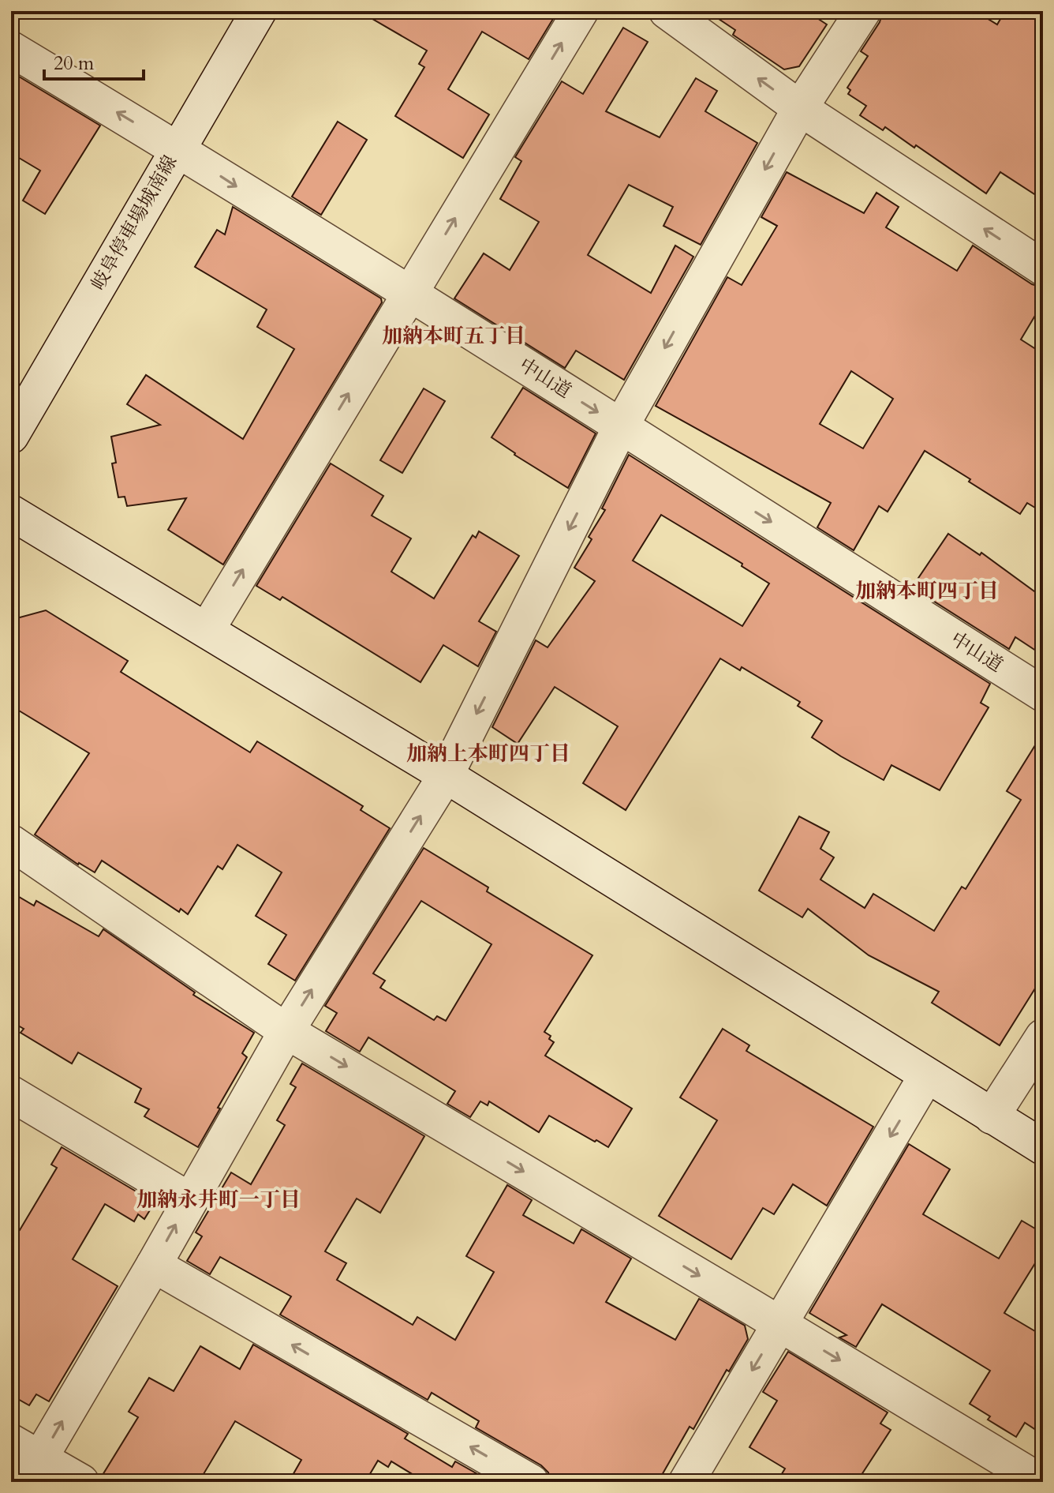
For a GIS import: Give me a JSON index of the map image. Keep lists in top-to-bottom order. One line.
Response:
{"streets":{"street":["岐阜停車場城南線","中山道"]},"crossings":[["岐阜停車場城南線","中山道"]],"districts":["加納本町五丁目","加納本町四丁目","加納上本町四丁目","加納永井町一丁目"],"scale_bar":"20 m"}
